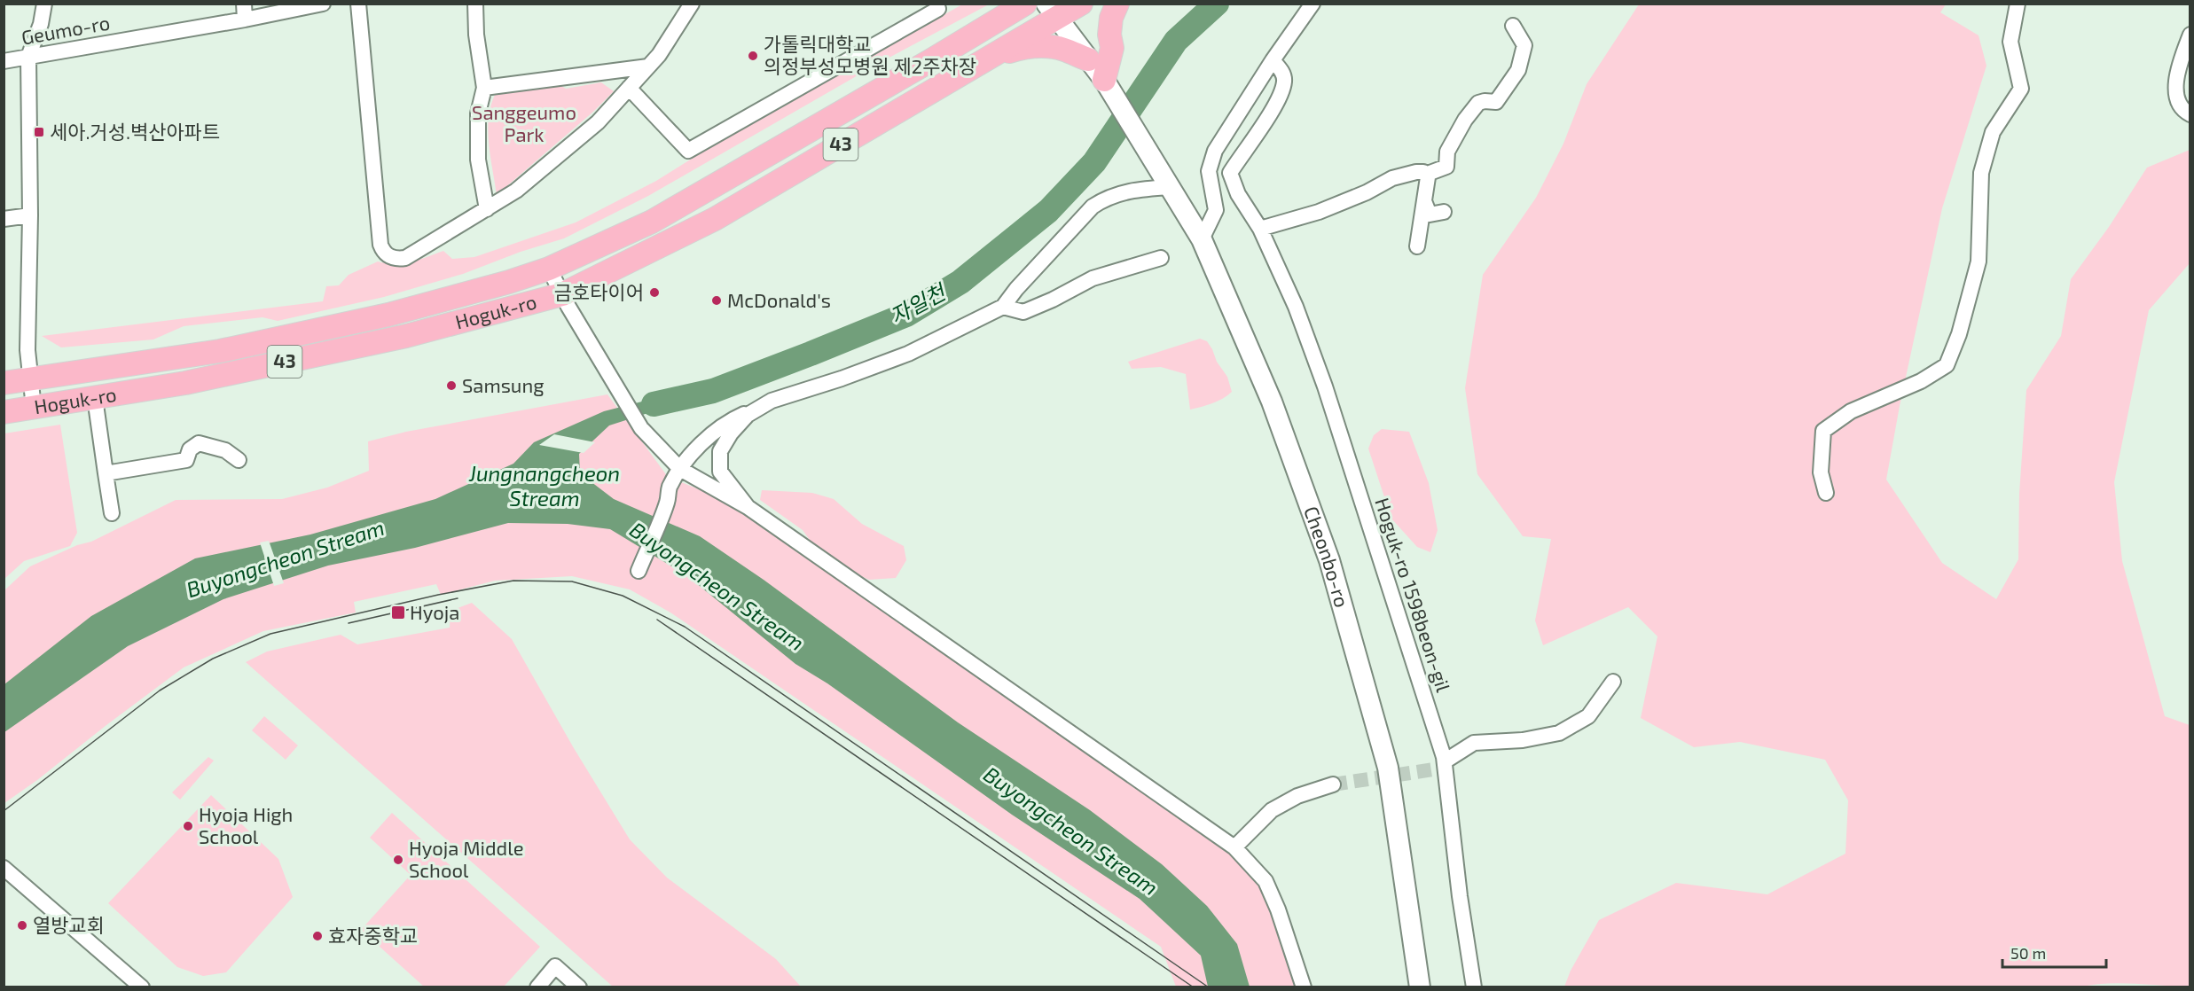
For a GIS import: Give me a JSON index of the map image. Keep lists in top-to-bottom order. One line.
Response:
{"streets":{"main road":["43","Hoguk-ro","Cheonbo-ro"],"street":["Geumo-ro","Hoguk-ro 1598beon-gil"]},"water":["자일천","Jungnangcheon Stream","Buyongcheon Stream"],"parks":["Sanggeumo Park"],"places":{"other":["가톨릭대학교 의정부성모병원 제2주차장","금호타이어","McDonald's","Samsung","Hyoja High School","Hyoja Middle School","열방교회","효자중학교"],"transit":["세아.거성.벽산아파트","Hyoja"]},"scale_bar":"50 m"}
